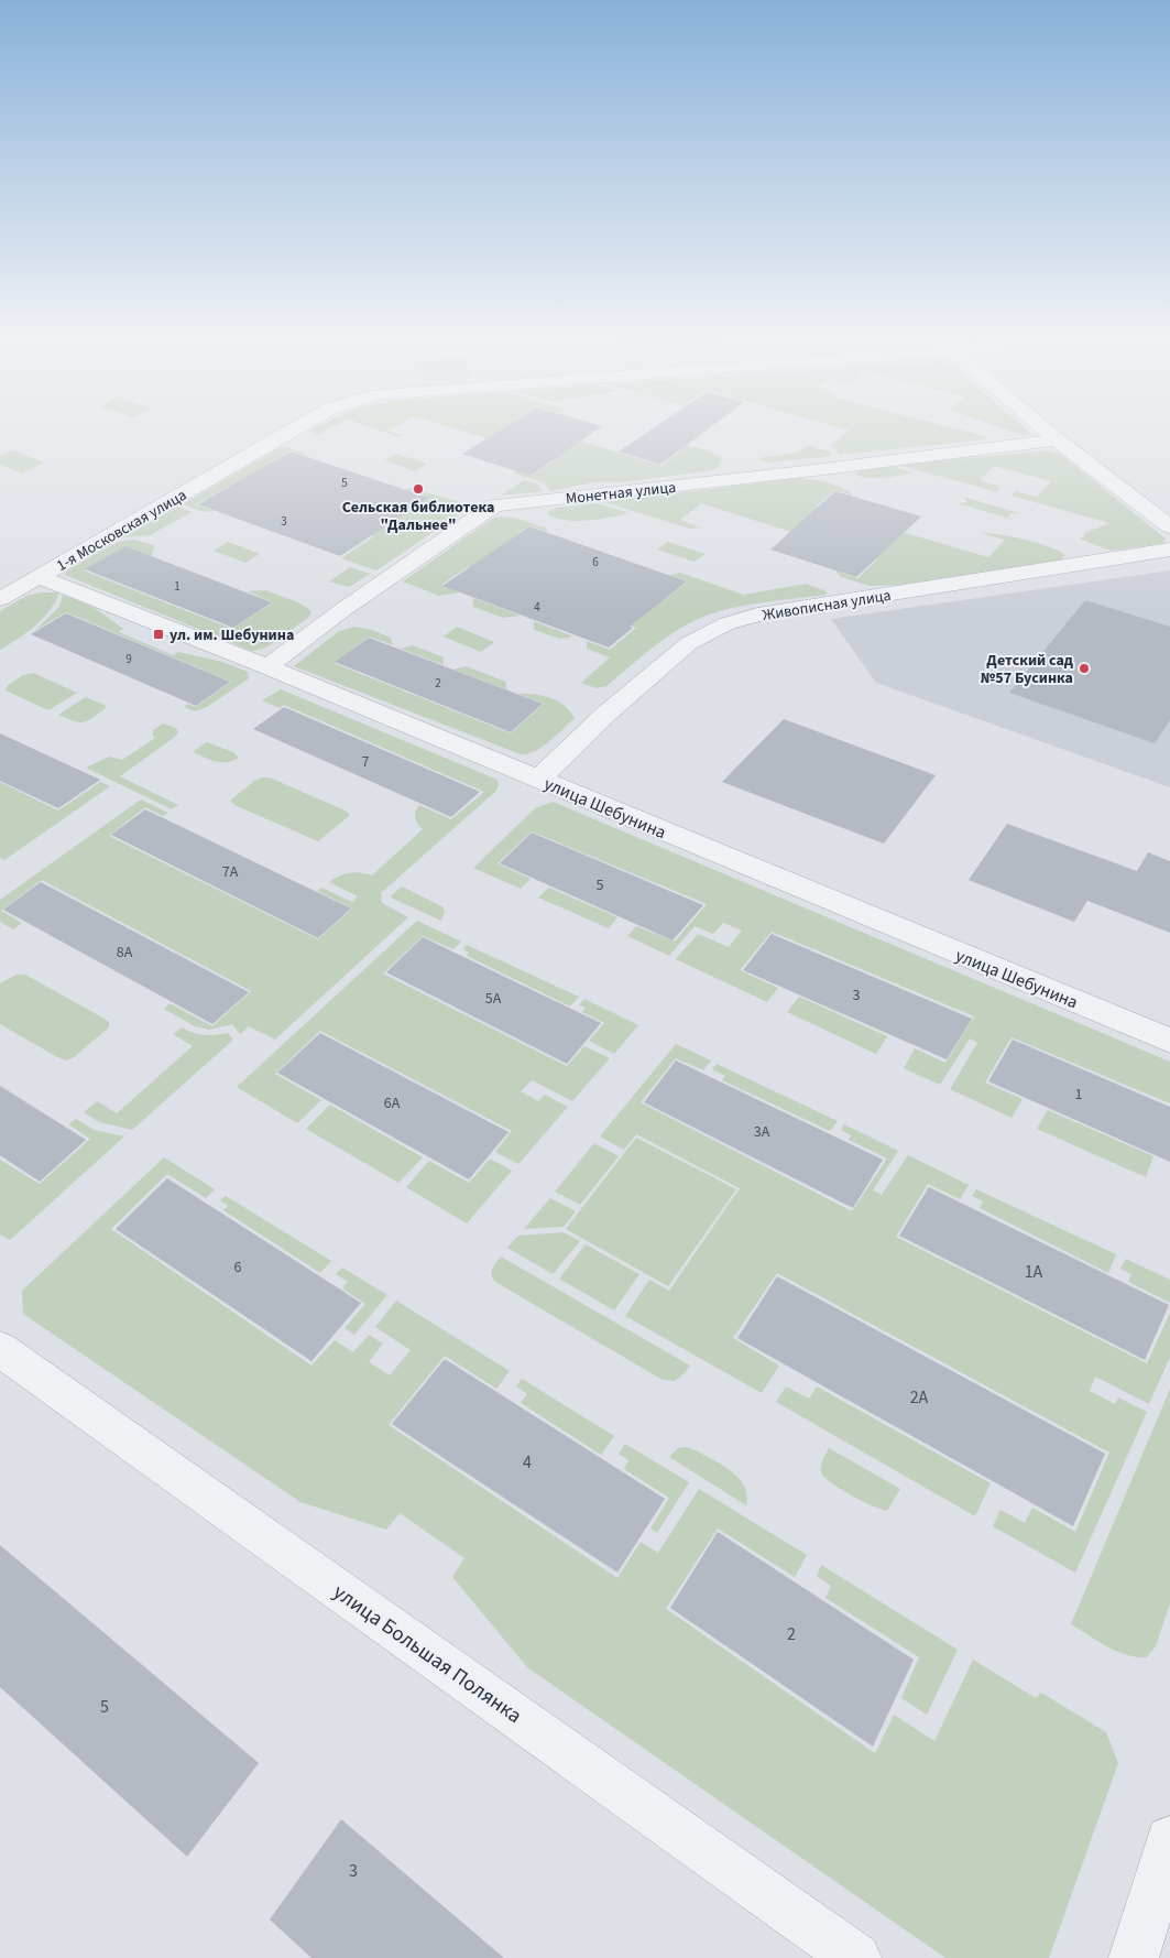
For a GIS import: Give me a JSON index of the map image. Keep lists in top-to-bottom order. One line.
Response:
{"streets":{"street":["Монетная улица","1-я Московская улица","Живописная улица","улица Шебунина","улица Большая Полянка"]},"crossings":[["Монетная улица","улица Шебунина"],["1-я Московская улица","улица Шебунина"],["Живописная улица","улица Шебунина"]],"places":{"other":["Сельская библиотека \"Дальнее\"","Детский сад №57 Бусинка"],"transit":["ул. им. Шебунина"]},"house_numbers":["5","3","6","1","4","9","2","7","7А","5","8А","3","5А","1","6А","3А","6","1А","2А","4","2","5","3"]}
